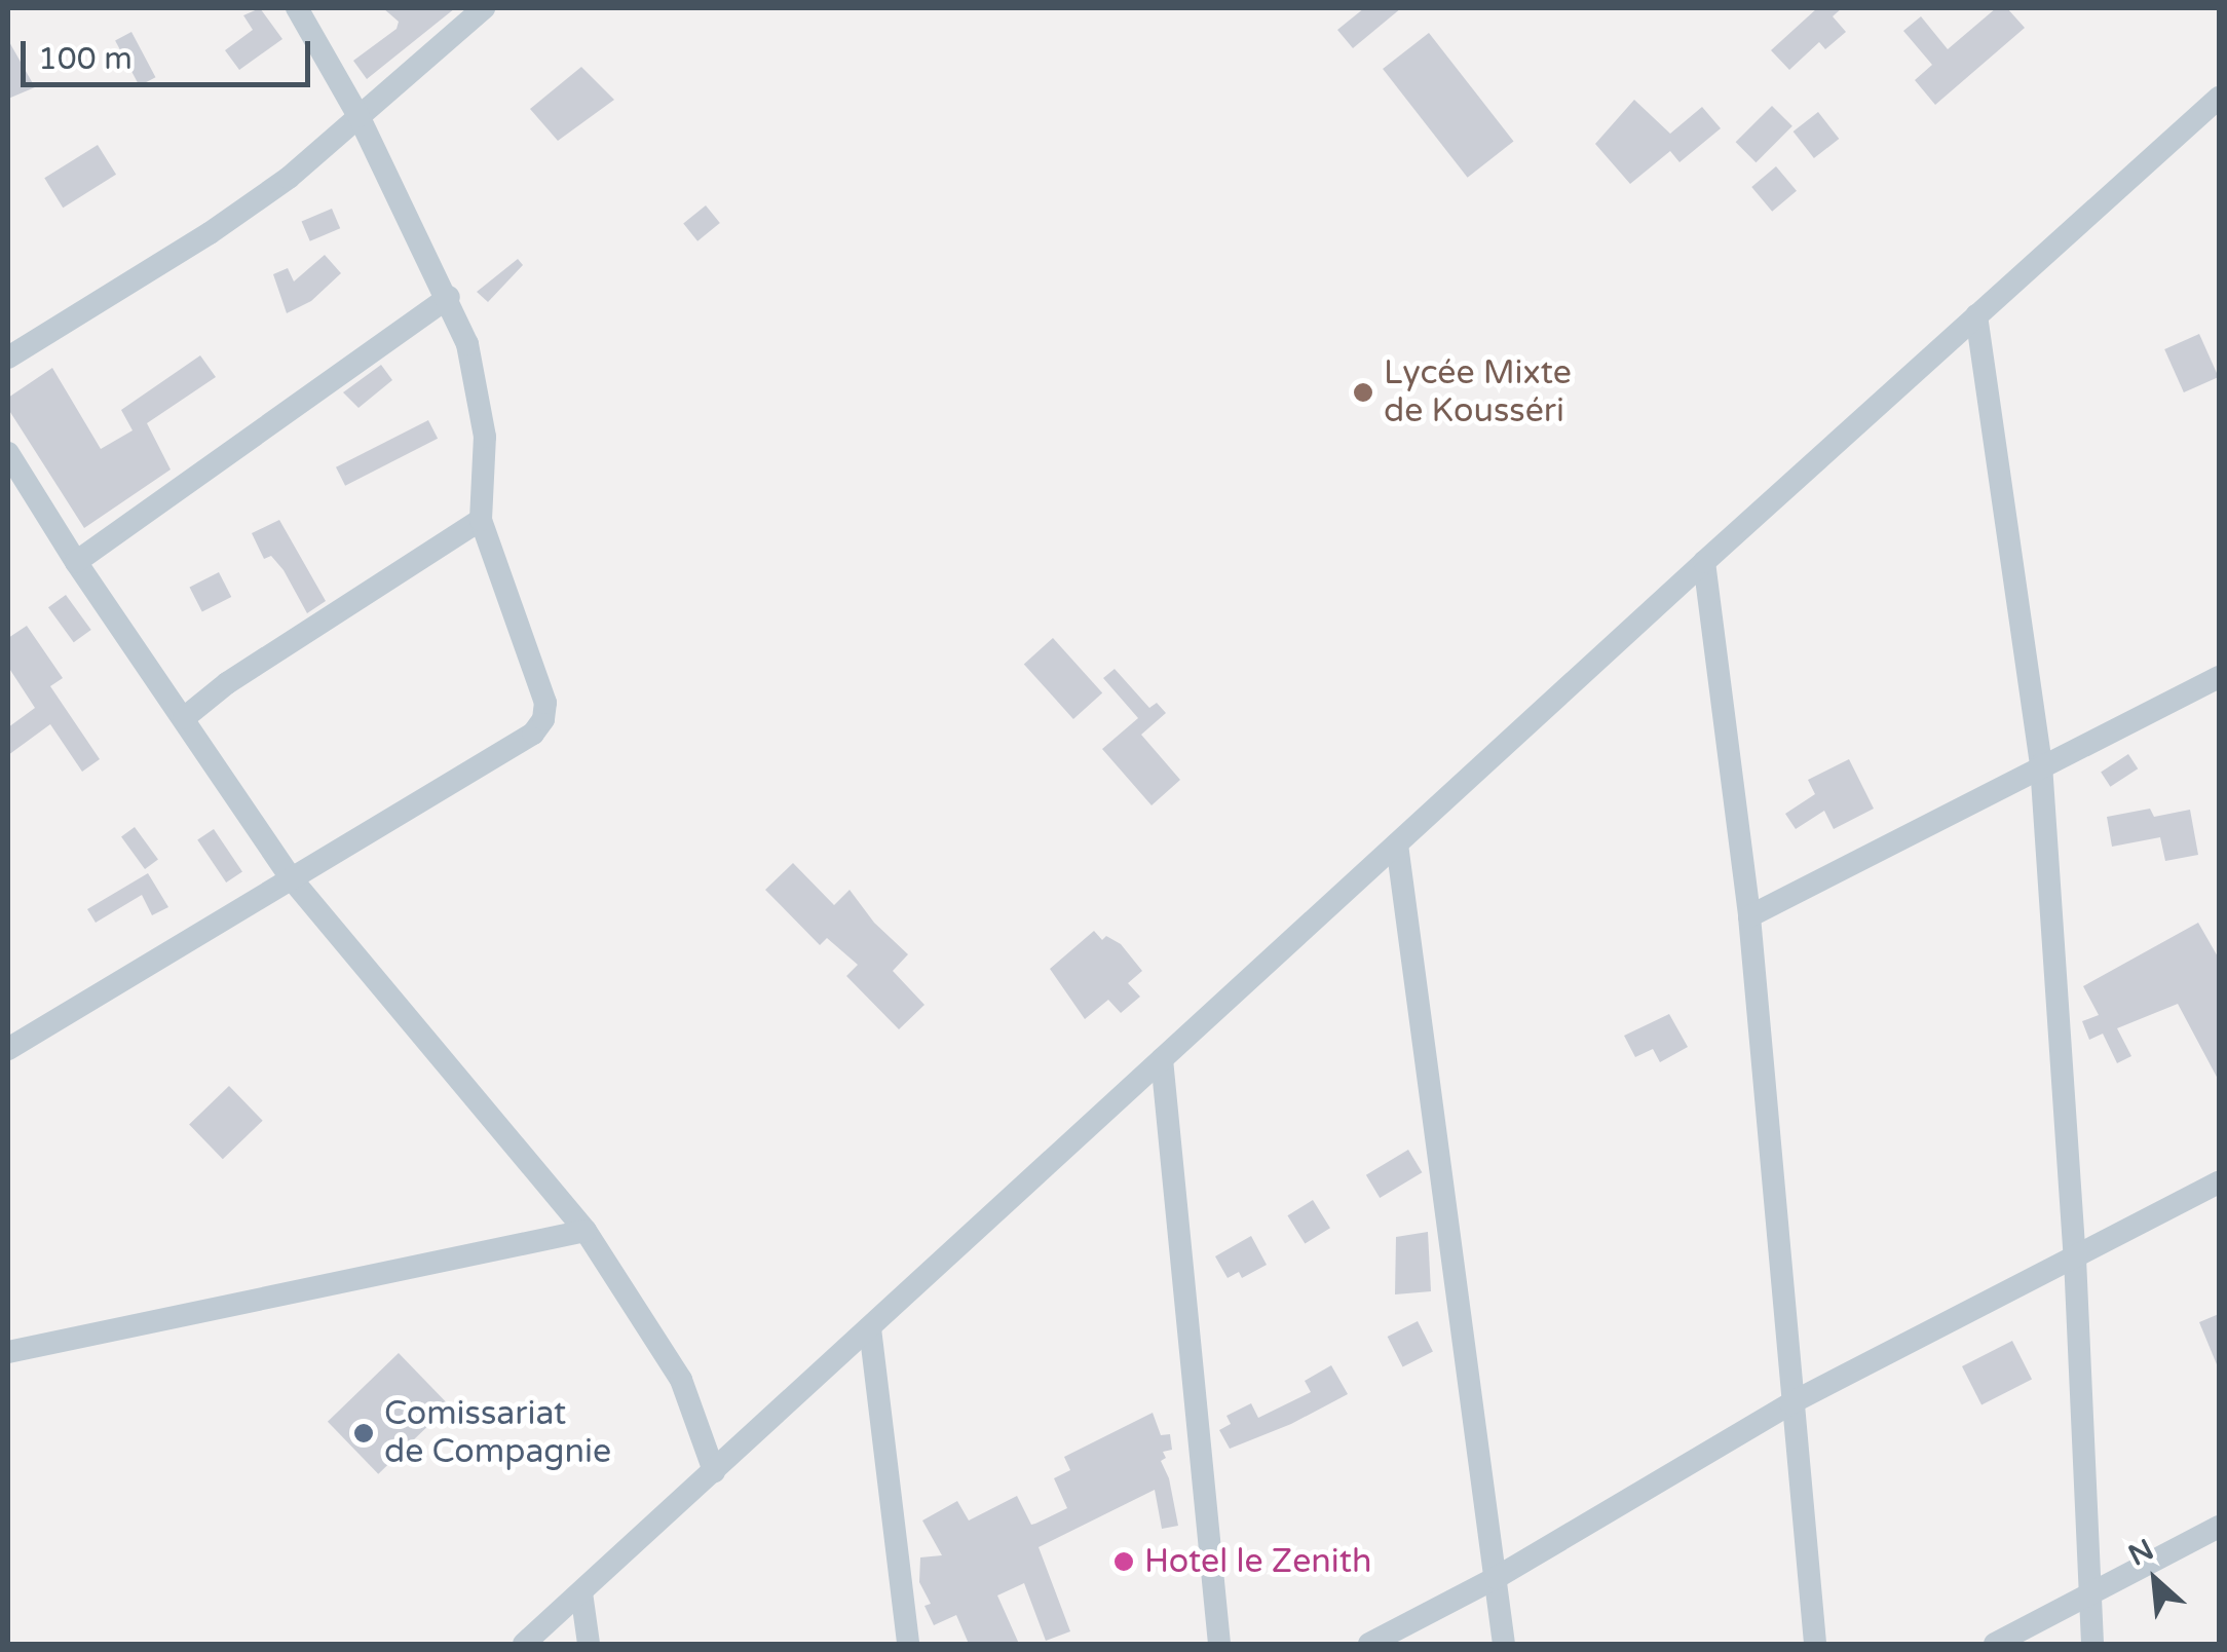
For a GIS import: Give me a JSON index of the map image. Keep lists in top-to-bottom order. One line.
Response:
{"places":["Lycée Mixte de Kousséri","Comissariat de Compagnie","Hotel le Zenith"],"scale_bar":"100 m","north":"top left"}
